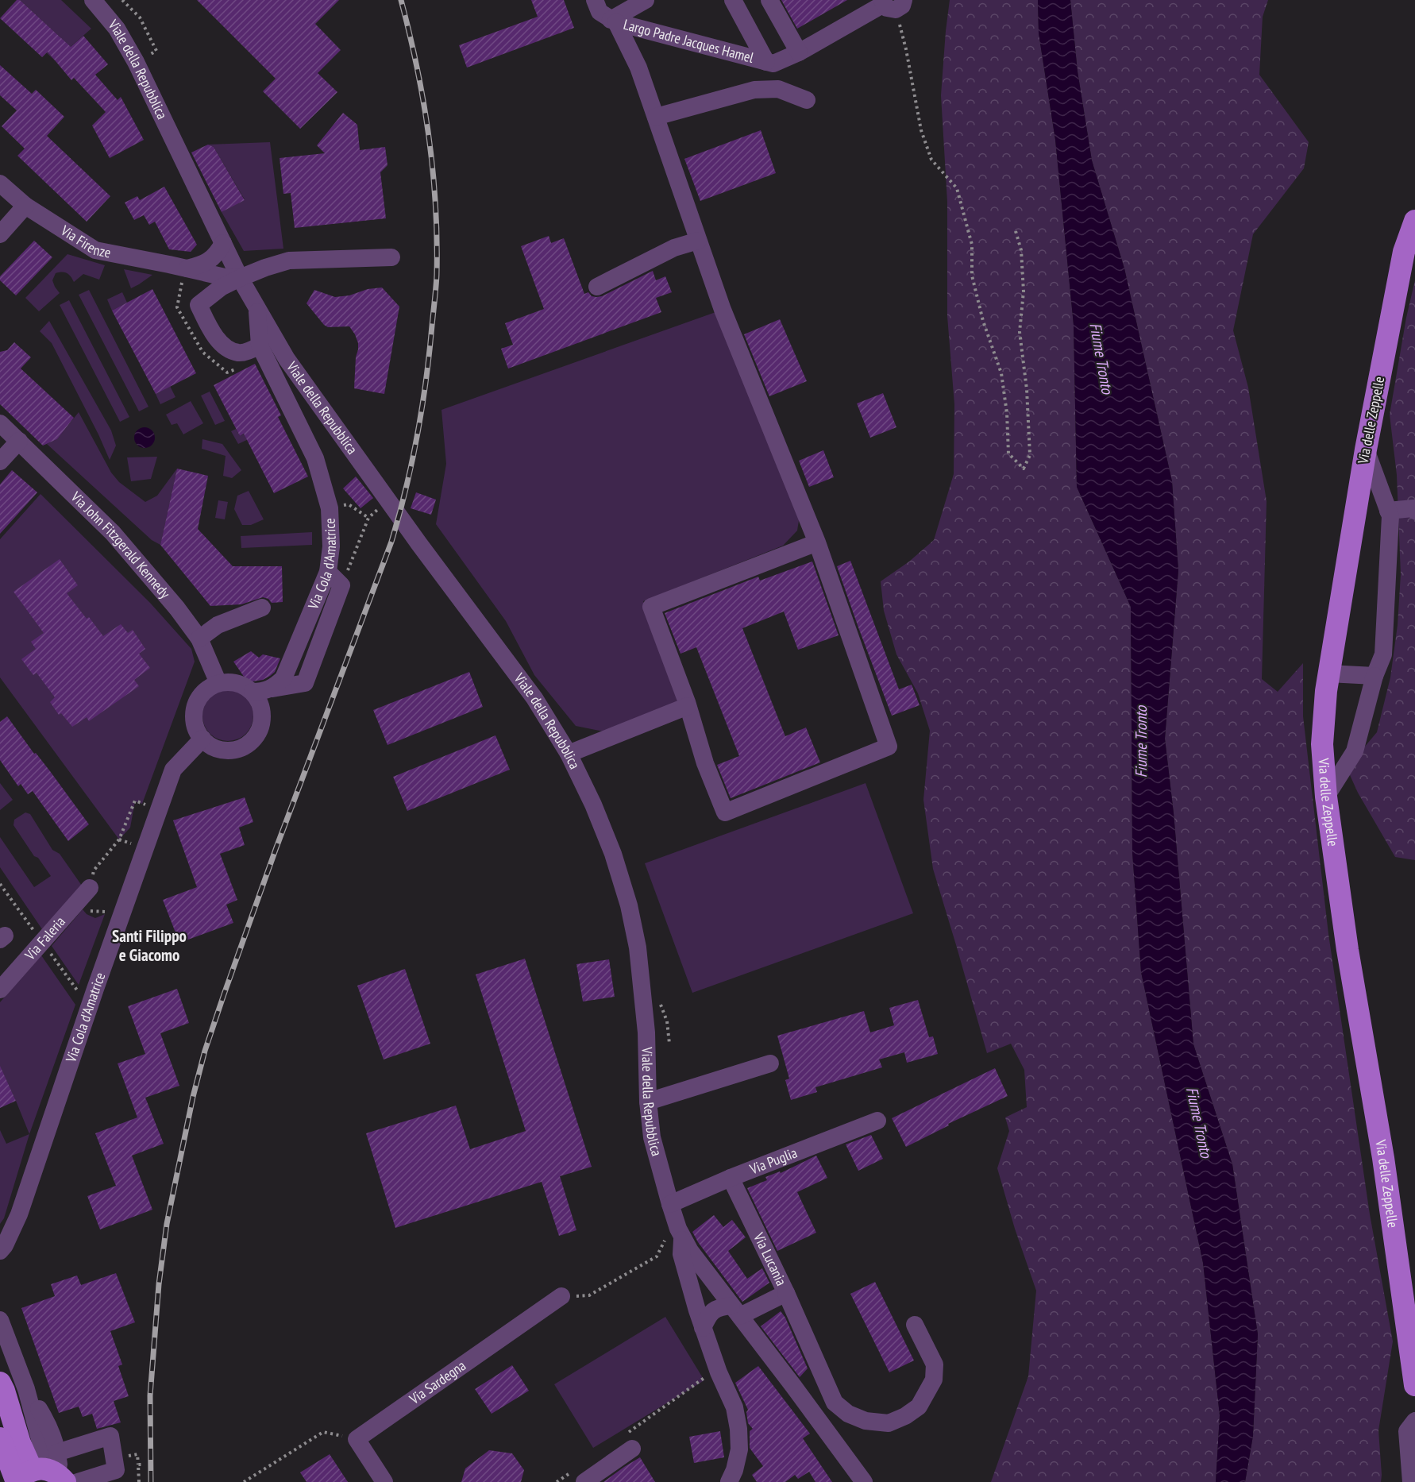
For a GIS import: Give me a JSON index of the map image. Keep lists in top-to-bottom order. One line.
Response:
{"streets":{"main road":["Via delle Zeppelle"],"street":["Largo Padre Jacques Hamel","Viale della Repubblica","Via Firenze","Via John Fitzgerald Kennedy","Via Cola d'Amatrice","Via Faleria","Via Puglia","Via Lucania","Via Sardegna"]},"crossings":[["Viale della Repubblica","Via Firenze"],["Viale della Repubblica","Via Cola d'Amatrice"],["Viale della Repubblica","Via Puglia"],["Viale della Repubblica","Via Lucania"],["Via John Fitzgerald Kennedy","Via Cola d'Amatrice"],["Via Puglia","Via Lucania"]],"districts":["Santi Filippo e Giacomo"],"water":["Fiume Tronto"]}
